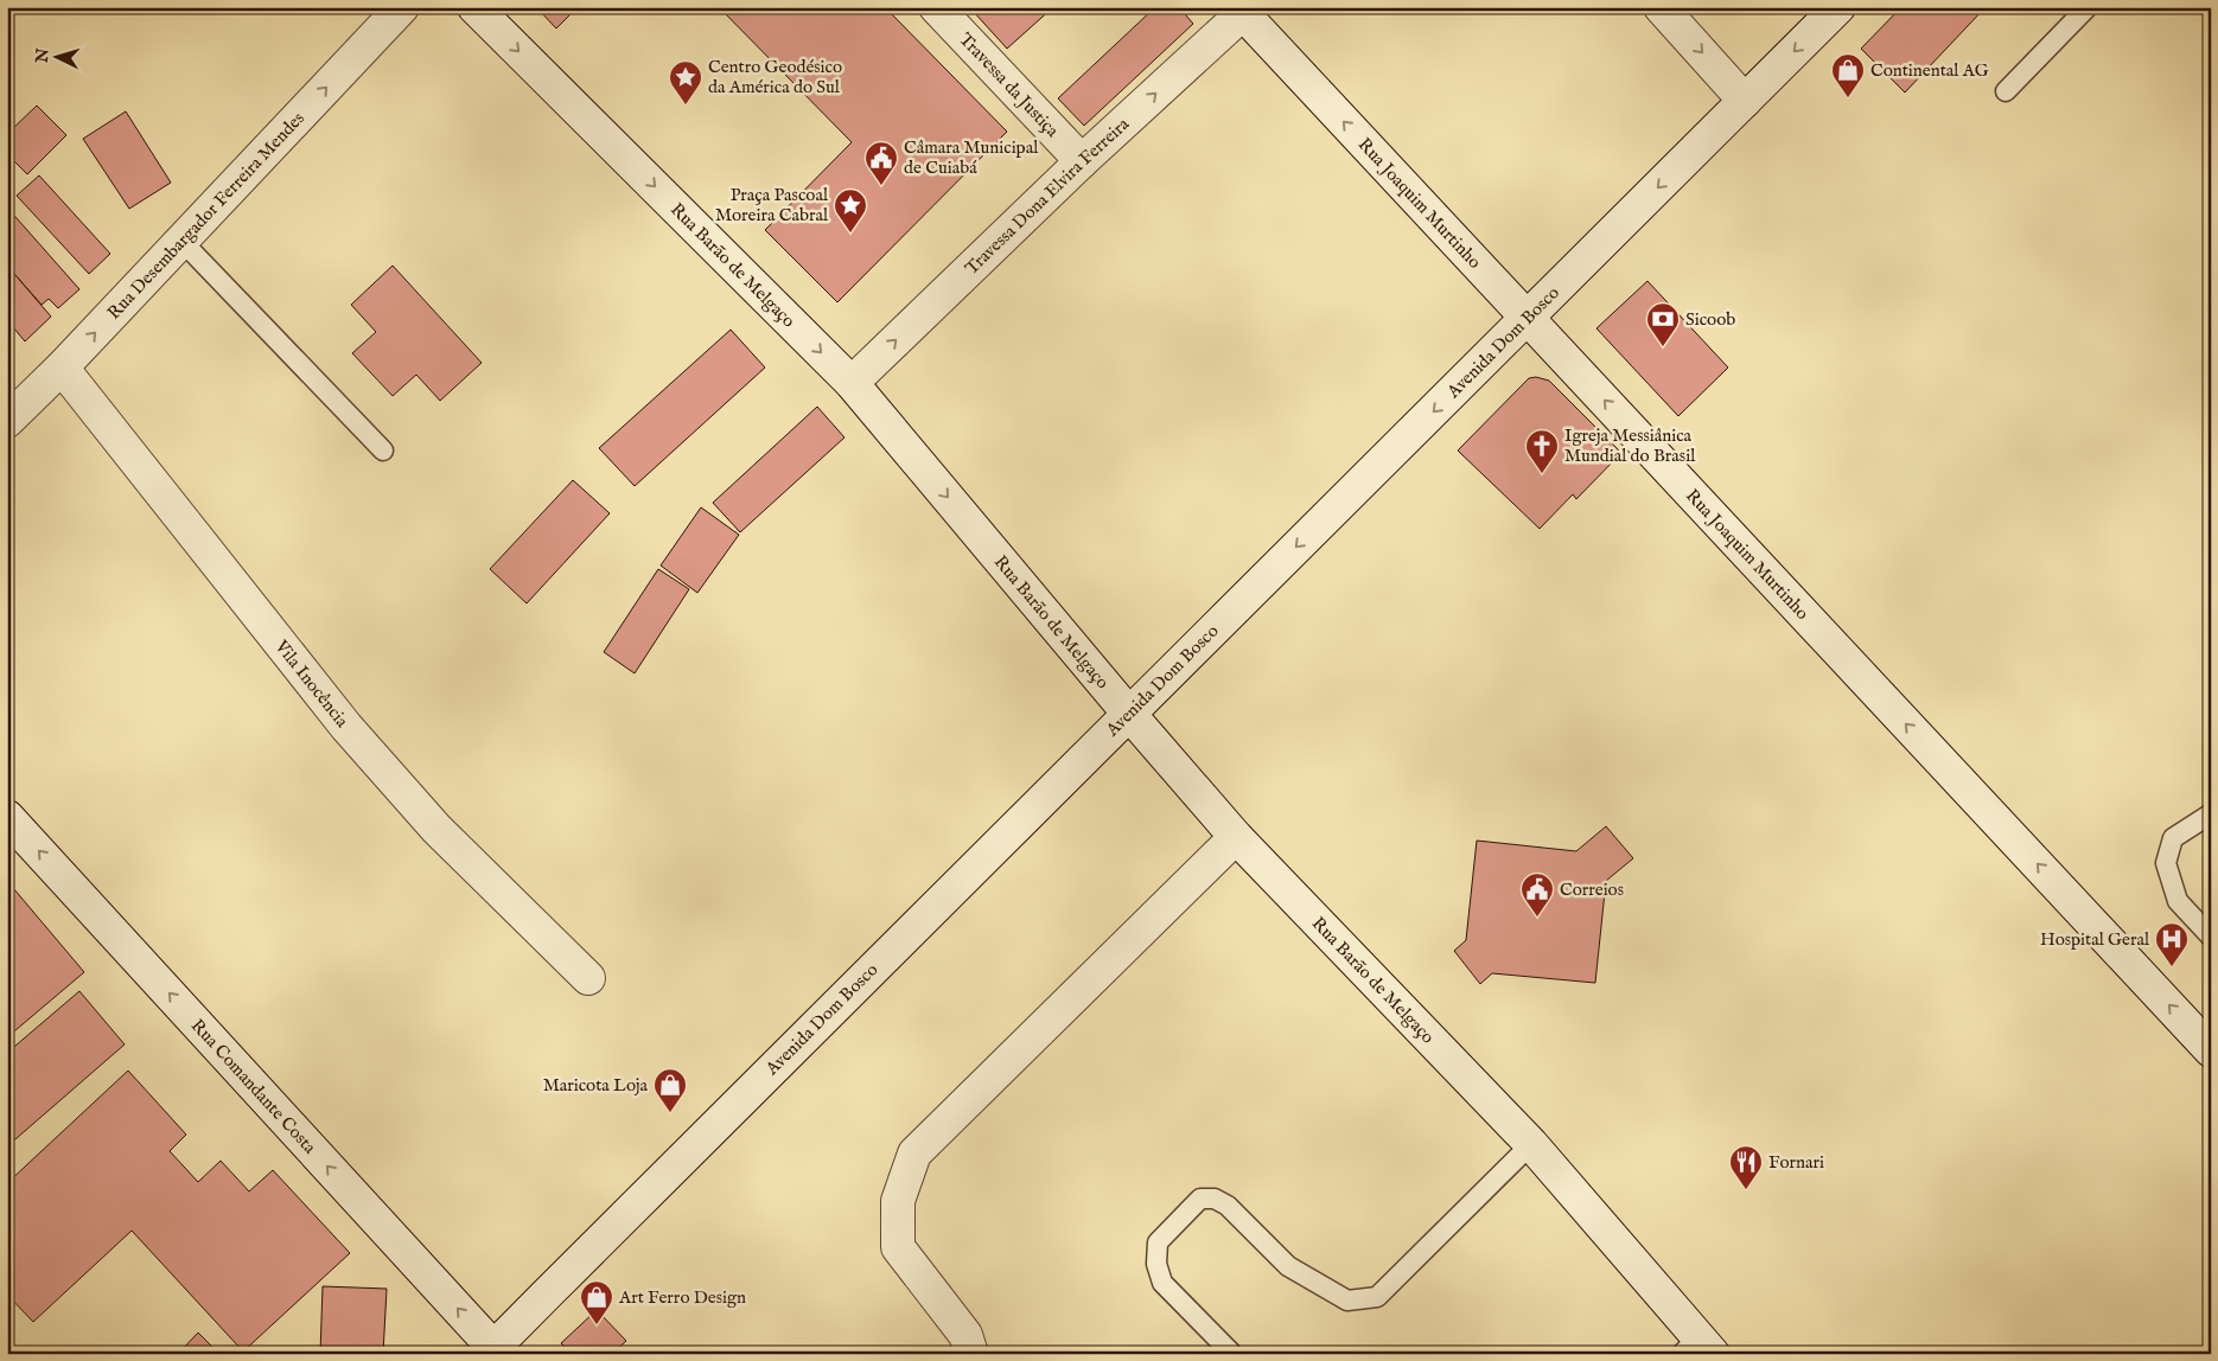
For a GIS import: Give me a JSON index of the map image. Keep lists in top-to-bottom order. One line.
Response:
{"streets":{"street":["Travessa da Justiça","Travessa Dona Elvira Ferreira","Rua Joaquim Murtinho","Rua Desembargador Ferreira Mendes","Rua Barão de Melgaço","Avenida Dom Bosco","Vila Inocência","Rua Comandante Costa"]},"crossings":[["Travessa da Justiça","Travessa Dona Elvira Ferreira"],["Travessa Dona Elvira Ferreira","Rua Joaquim Murtinho"],["Travessa Dona Elvira Ferreira","Rua Barão de Melgaço"],["Rua Joaquim Murtinho","Avenida Dom Bosco"],["Rua Desembargador Ferreira Mendes","Vila Inocência"],["Rua Barão de Melgaço","Avenida Dom Bosco"],["Avenida Dom Bosco","Rua Comandante Costa"]],"one_way":["Travessa Dona Elvira Ferreira","Rua Joaquim Murtinho","Rua Desembargador Ferreira Mendes","Rua Barão de Melgaço","Avenida Dom Bosco","Rua Comandante Costa"],"places":{"shop":["Continental AG","Maricota Loja","Art Ferro Design"],"place":["Centro Geodésico da América do Sul","Praça Pascoal Moreira Cabral"],"public building":["Câmara Municipal de Cuiabá","Correios"],"bank":["Sicoob"],"church":["Igreja Messiânica Mundial do Brasil"],"hospital":["Hospital Geral"],"restaurant":["Fornari"]},"north":"left"}
